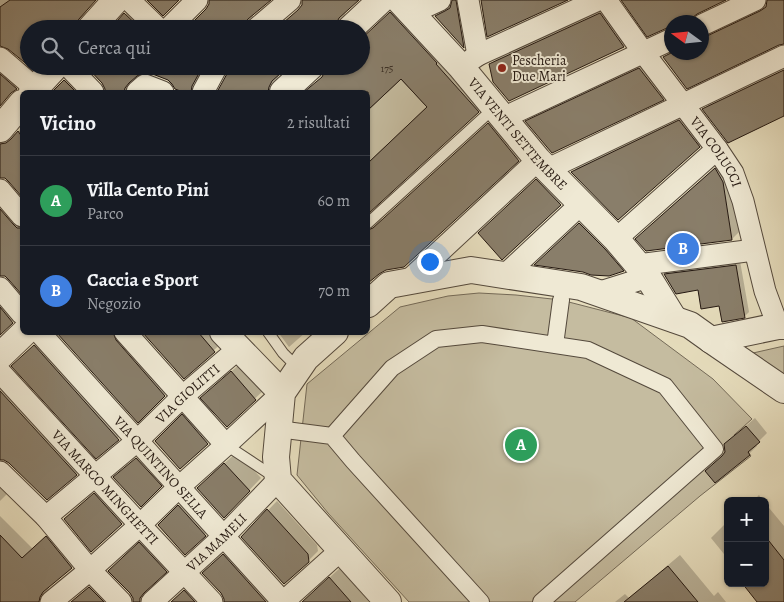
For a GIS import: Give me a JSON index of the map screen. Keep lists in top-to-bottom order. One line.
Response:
{"streets":{"street":["VIA VENTI SETTEMBRE","VIA COLUCCI","VIA GIOLITTI","VIA QUINTINO SELLA","VIA MARCO MINGHETTI","VIA MAMELI"]},"crossings":[["VIA GIOLITTI","VIA QUINTINO SELLA"],["VIA GIOLITTI","VIA MARCO MINGHETTI"],["VIA QUINTINO SELLA","VIA MAMELI"],["VIA MARCO MINGHETTI","VIA MAMELI"]],"places":["Pescheria Due Mari"],"house_numbers":["175"],"north":"left","page":{"search":"Cerca qui","heading":["Vicino","2 risultati"],"list":[{"mark":"A","name":"Villa Cento Pini","note":"Parco","value":"60 m"},{"mark":"B","name":"Caccia e Sport","note":"Negozio","value":"70 m"}],"pins":["B","A"],"map_buttons":["+","−"]}}
